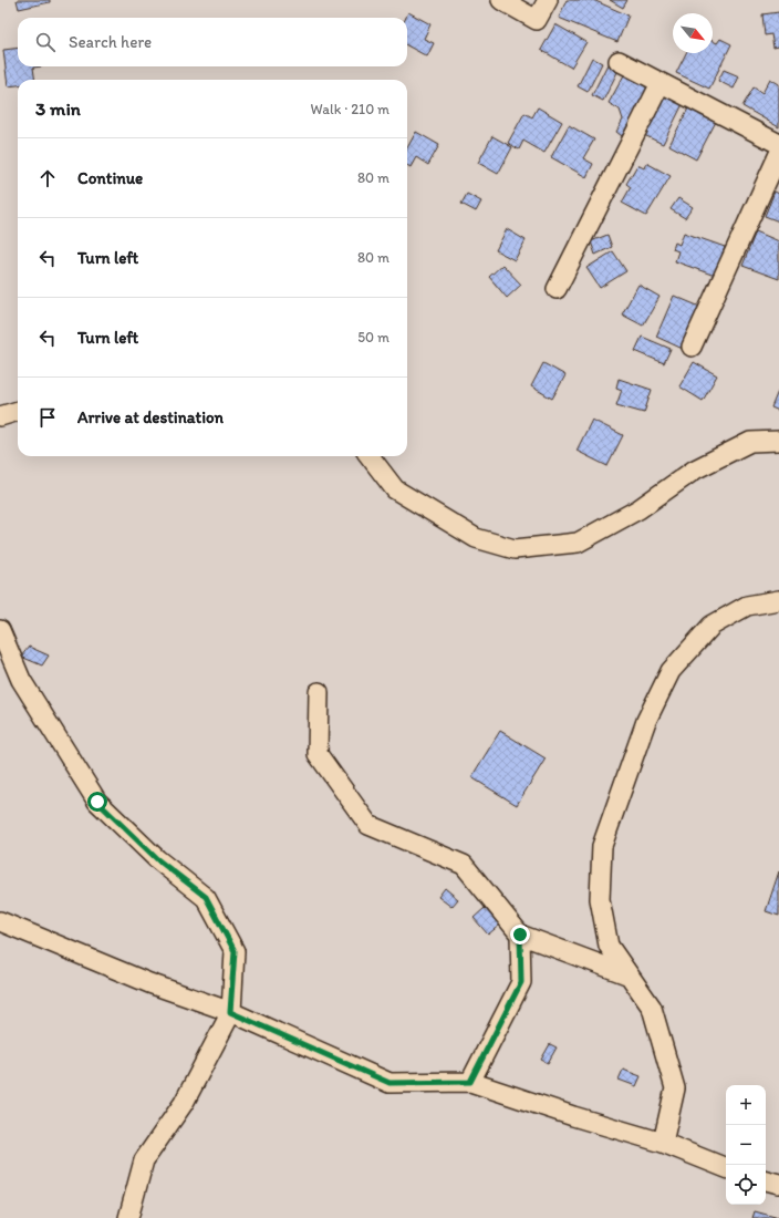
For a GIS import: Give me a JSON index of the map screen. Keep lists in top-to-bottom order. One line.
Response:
{"north":"bottom right","page":{"search":"Search here","heading":["3 min","Walk · 210 m"],"list":[["Continue","80 m"],["Turn left","80 m"],["Turn left","50 m"],"Arrive at destination"],"map_buttons":["+","−"]}}
